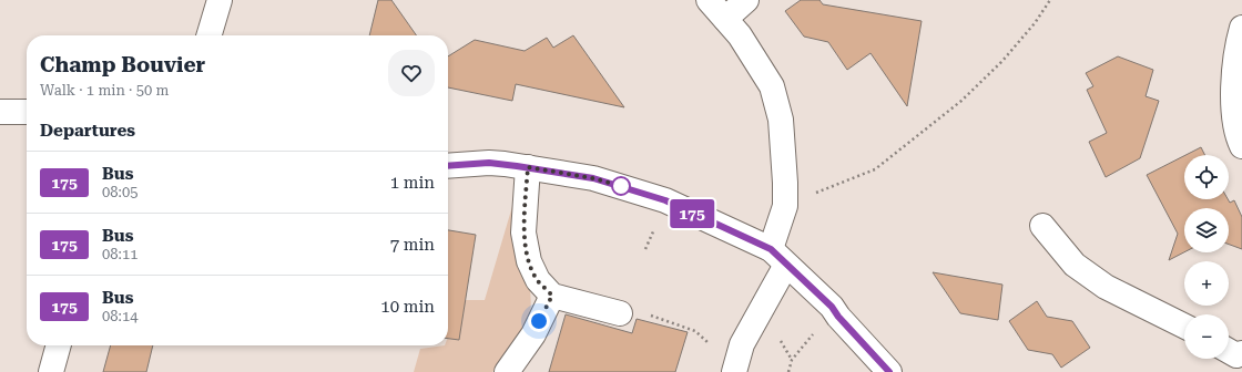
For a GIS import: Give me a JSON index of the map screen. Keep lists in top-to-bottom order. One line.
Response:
{"lines":["bus line 175"],"page":{"on_map":"175","heading":[["Champ Bouvier","Walk · 1 min · 50 m"],"Departures"],"list":[{"mark":"175","name":"Bus","note":"08:05","value":"1 min"},{"mark":"175","name":"Bus","note":"08:11","value":"7 min"},{"mark":"175","name":"Bus","note":"08:14","value":"10 min"}],"map_buttons":["+","−"]}}
